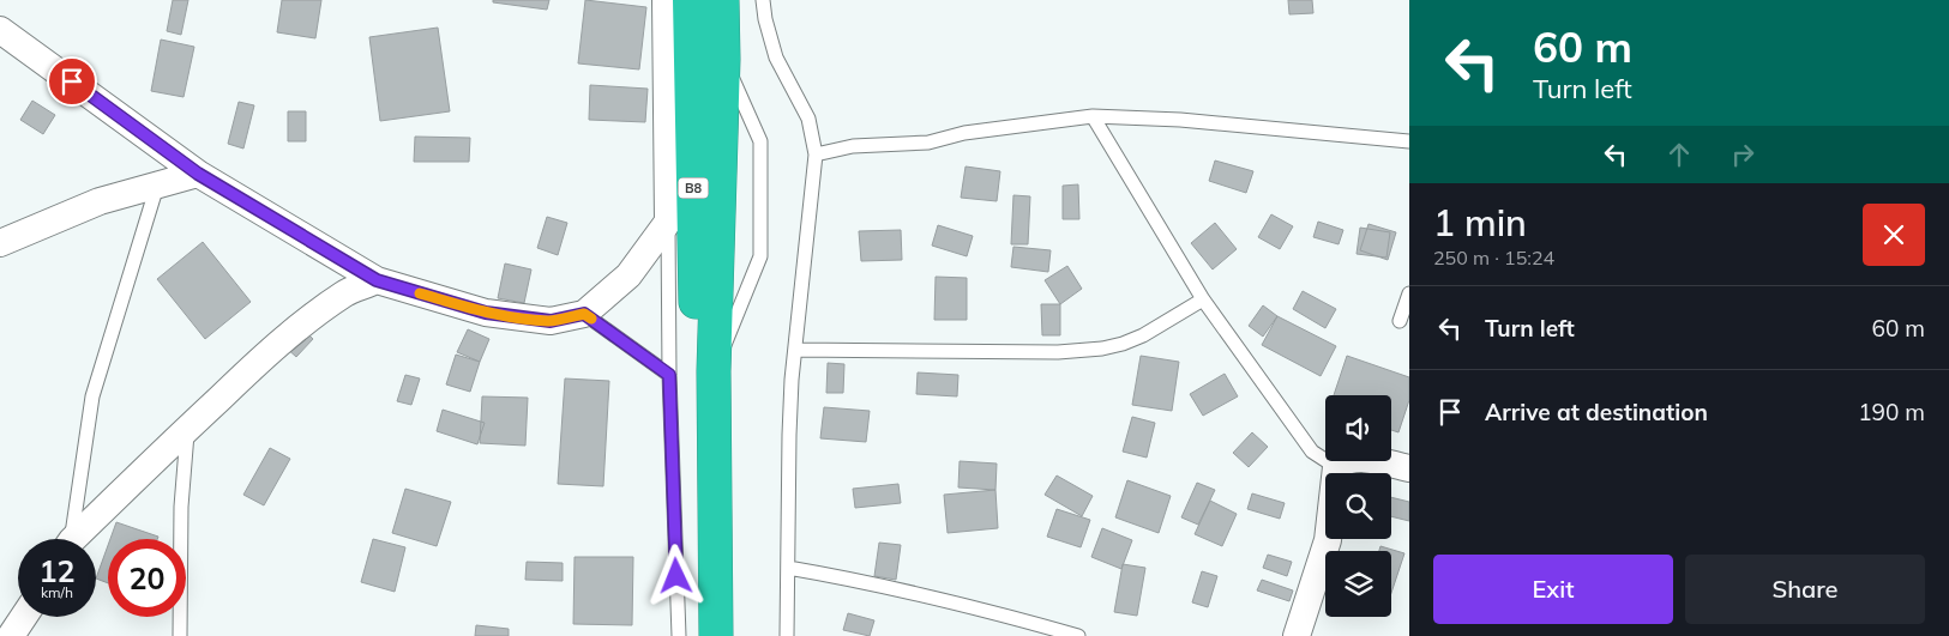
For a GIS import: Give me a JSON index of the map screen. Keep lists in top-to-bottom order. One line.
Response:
{"streets":{"highway":["B8"]},"page":{"turn":["60 m","Turn left"],"heading":["1 min","250 m · 15:24"],"list":[{"name":"Turn left","value":"60 m"},{"name":"Arrive at destination","value":"190 m"}],"speed":"12 km/h","limit":"20","buttons":["Exit","Share"]}}
